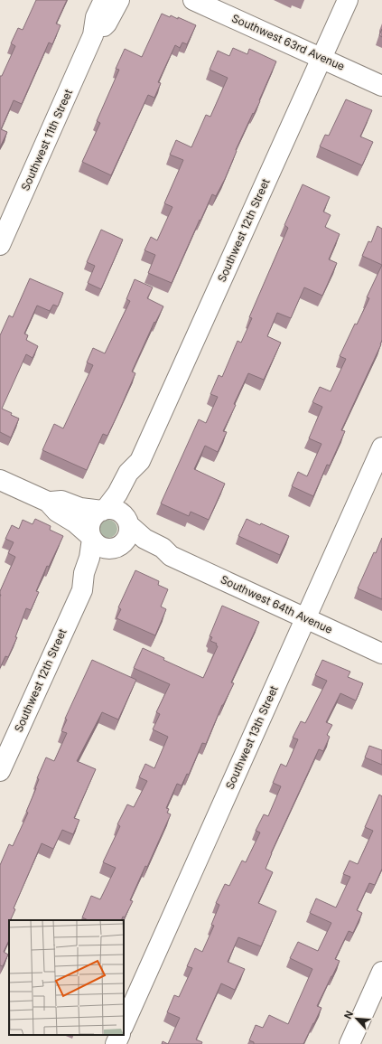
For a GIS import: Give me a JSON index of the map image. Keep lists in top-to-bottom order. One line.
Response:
{"streets":{"street":["Southwest 63rd Avenue","Southwest 11th Street","Southwest 12th Street","Southwest 64th Avenue","Southwest 13th Street"]},"crossings":[["Southwest 63rd Avenue","Southwest 12th Street"],["Southwest 12th Street","Southwest 64th Avenue"],["Southwest 64th Avenue","Southwest 13th Street"]],"north":"top left"}
